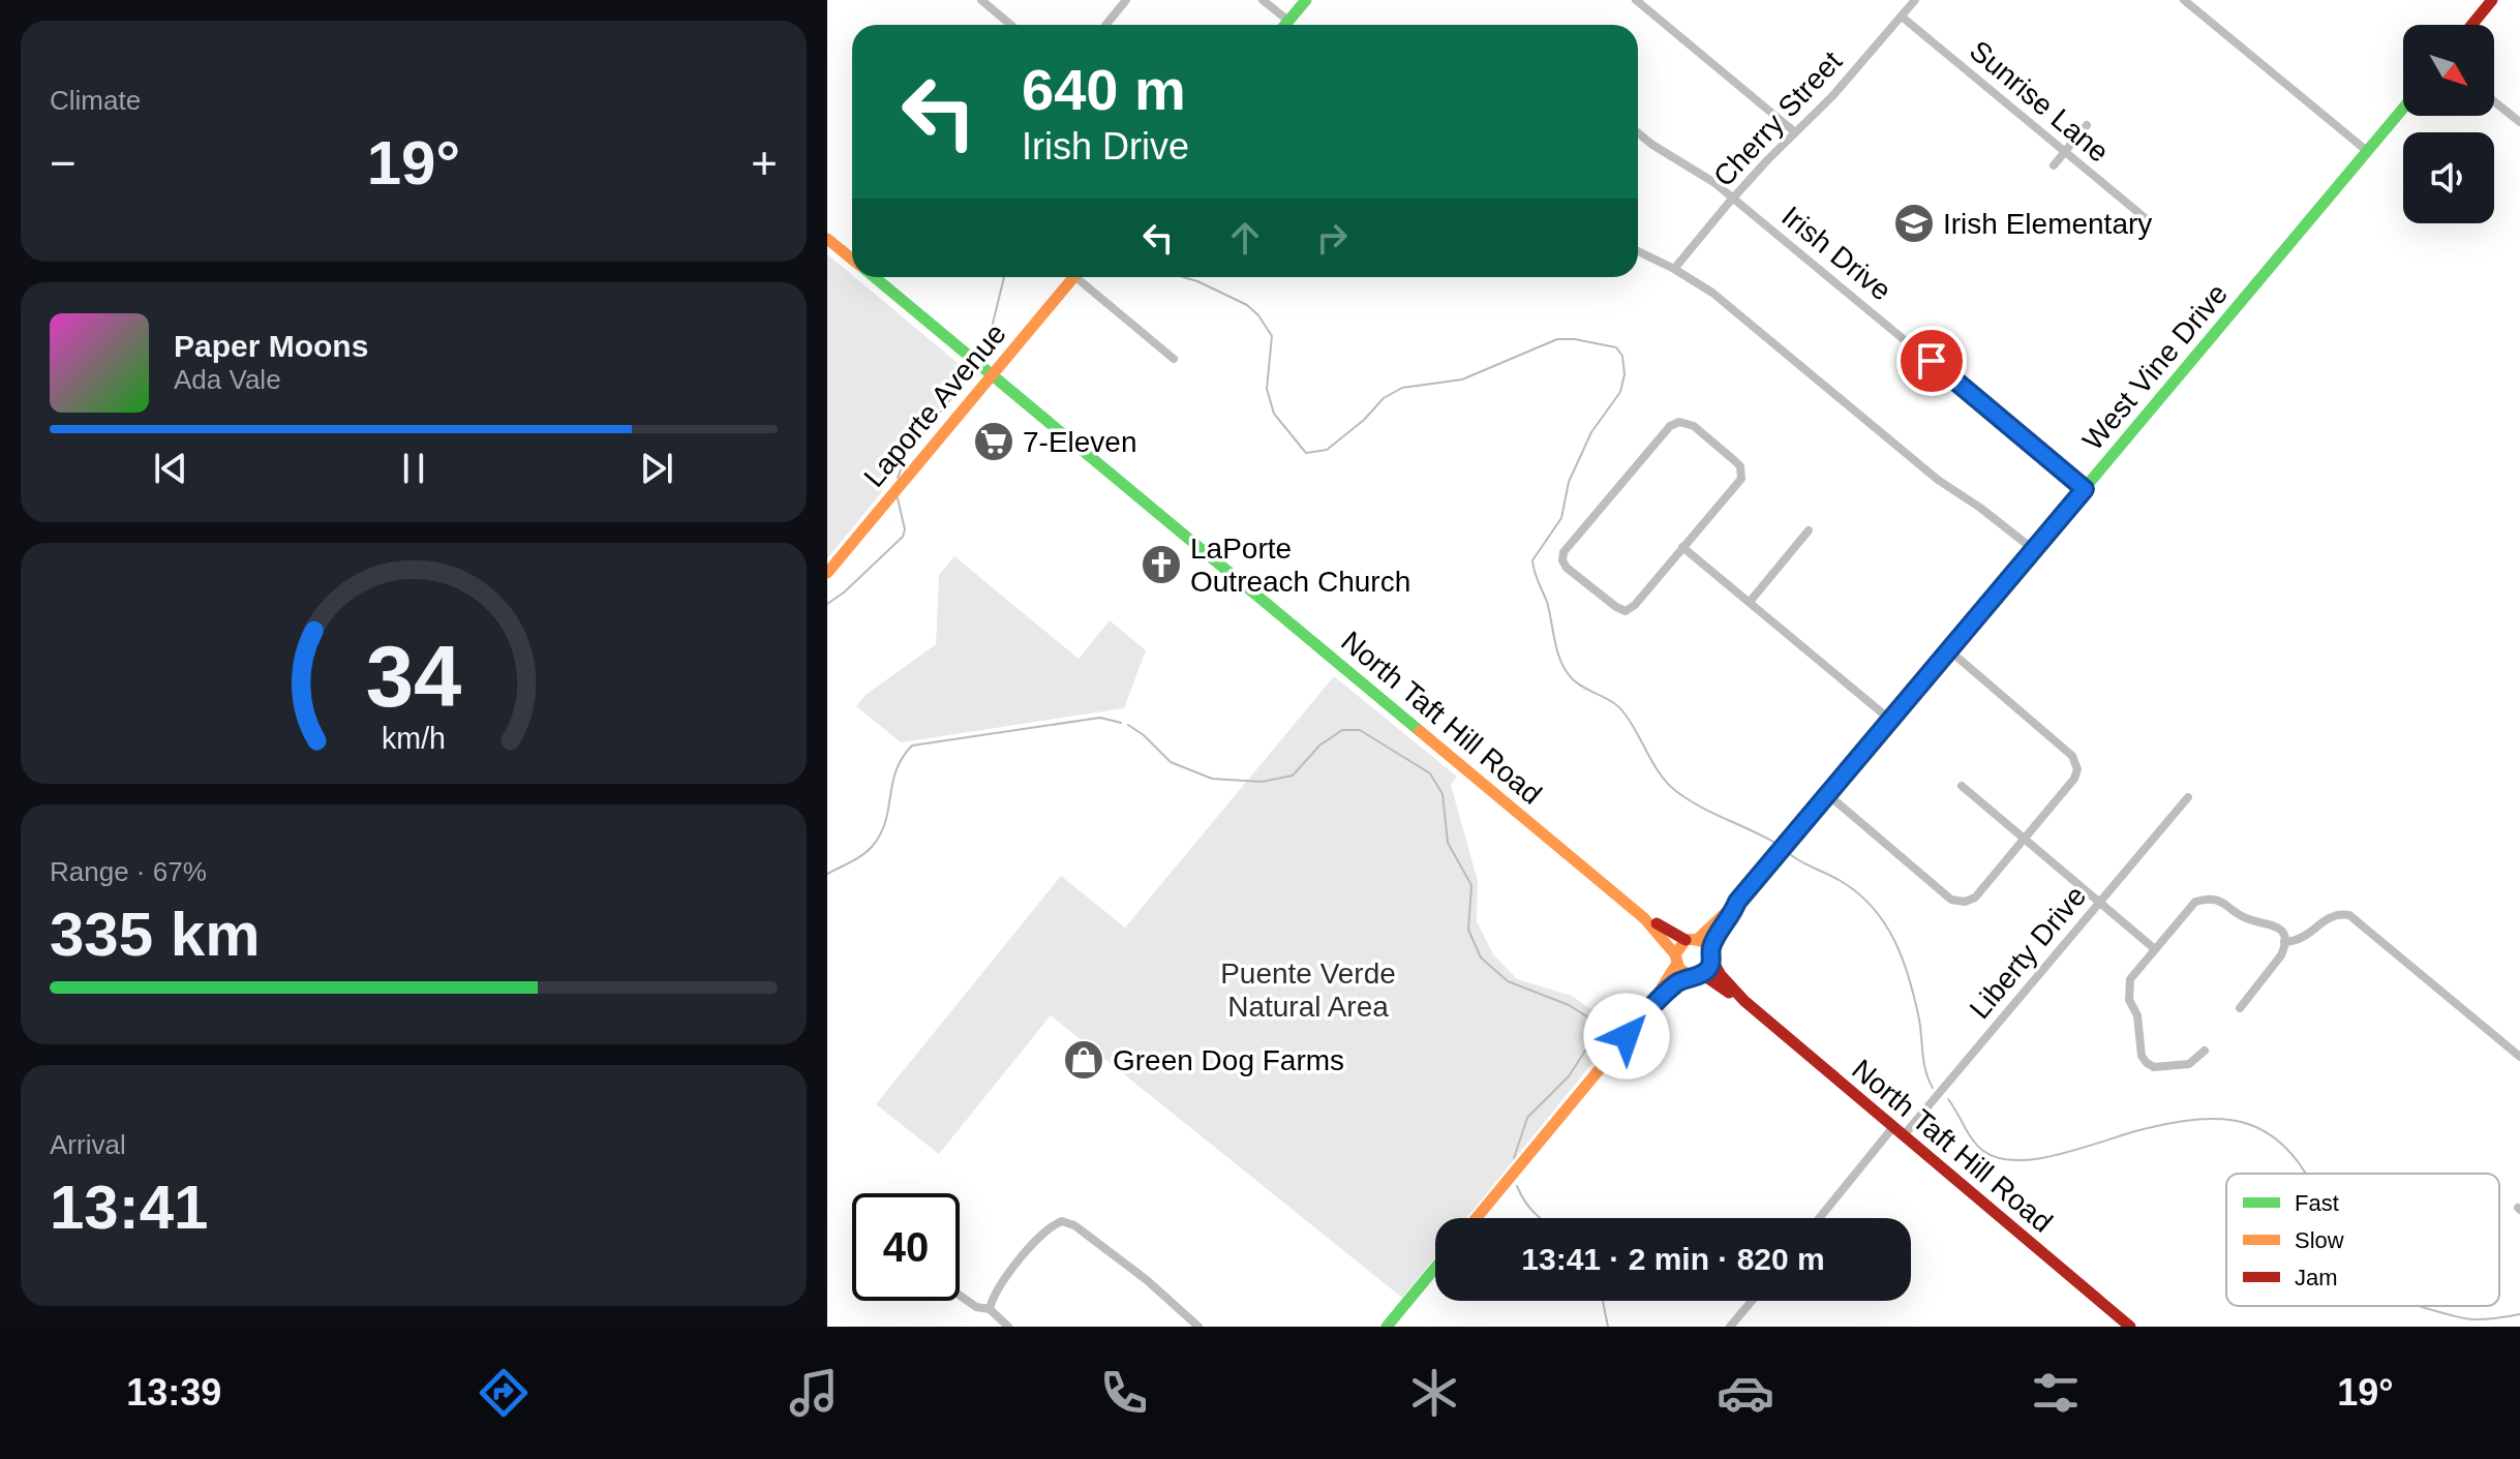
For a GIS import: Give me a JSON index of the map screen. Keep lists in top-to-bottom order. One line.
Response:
{"streets":{"street":["Sunrise Lane","Cherry Street","Irish Drive","West Vine Drive","Laporte Avenue","North Taft Hill Road","Liberty Drive"]},"crossings":[["Sunrise Lane","Cherry Street"],["Cherry Street","Irish Drive"],["Irish Drive","West Vine Drive"],["West Vine Drive","North Taft Hill Road"],["Laporte Avenue","North Taft Hill Road"],["North Taft Hill Road","Liberty Drive"]],"parks":["Puente Verde Natural Area"],"places":{"school or university":["Irish Elementary"],"supermarket":["7-Eleven"],"church":["LaPorte Outreach Church"],"shop":["Green Dog Farms"]},"legend":["Fast","Slow","Jam"],"north":"bottom right","page":{"tile":["Climate",["Range · 67%","335 km"],["Arrival","13:41"]],"turn":["640 m","Irish Drive"],"heat":["−","19°","+"],"song":["Paper Moons","Ada Vale"],"limit":"40","trip":"13:41 · 2 min · 820 m","tabs":["13:39","19°"],"gauge":["34","km/h"]}}
